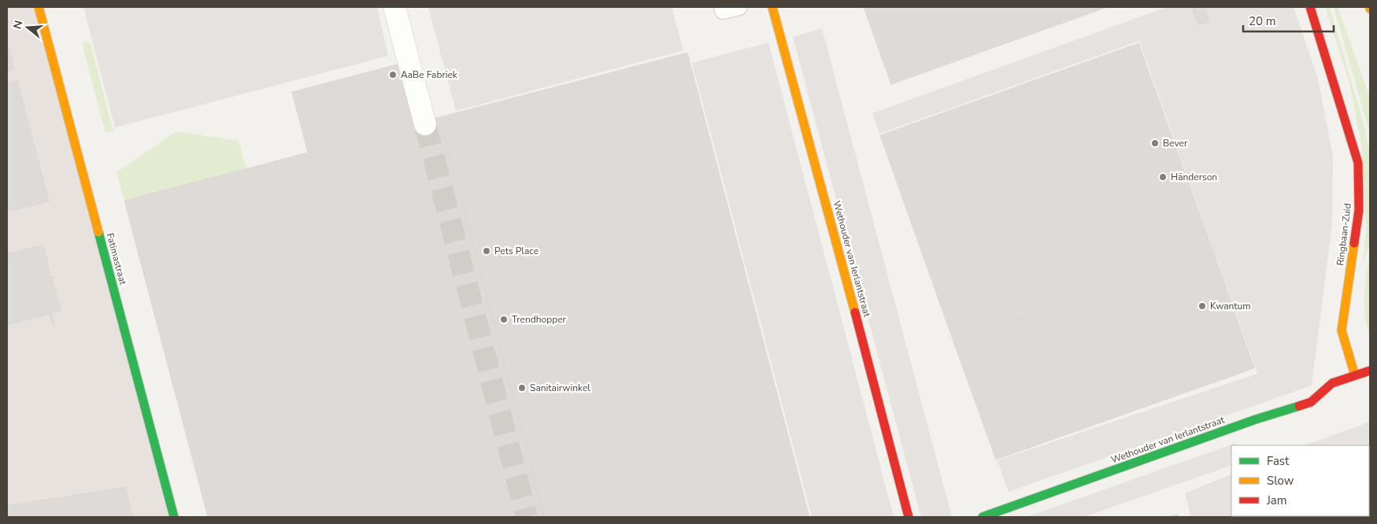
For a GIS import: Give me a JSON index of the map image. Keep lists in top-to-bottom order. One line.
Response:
{"streets":{"street":["Ringbaan-Zuid","Fatimastraat","Wethouder van Ierlantstraat"]},"crossings":[["Ringbaan-Zuid","Wethouder van Ierlantstraat"]],"places":["AaBe Fabriek","Bever","Händerson","Pets Place","Kwantum","Trendhopper","Sanitairwinkel"],"legend":["Fast","Slow","Jam"],"scale_bar":"20 m","north":"left"}
